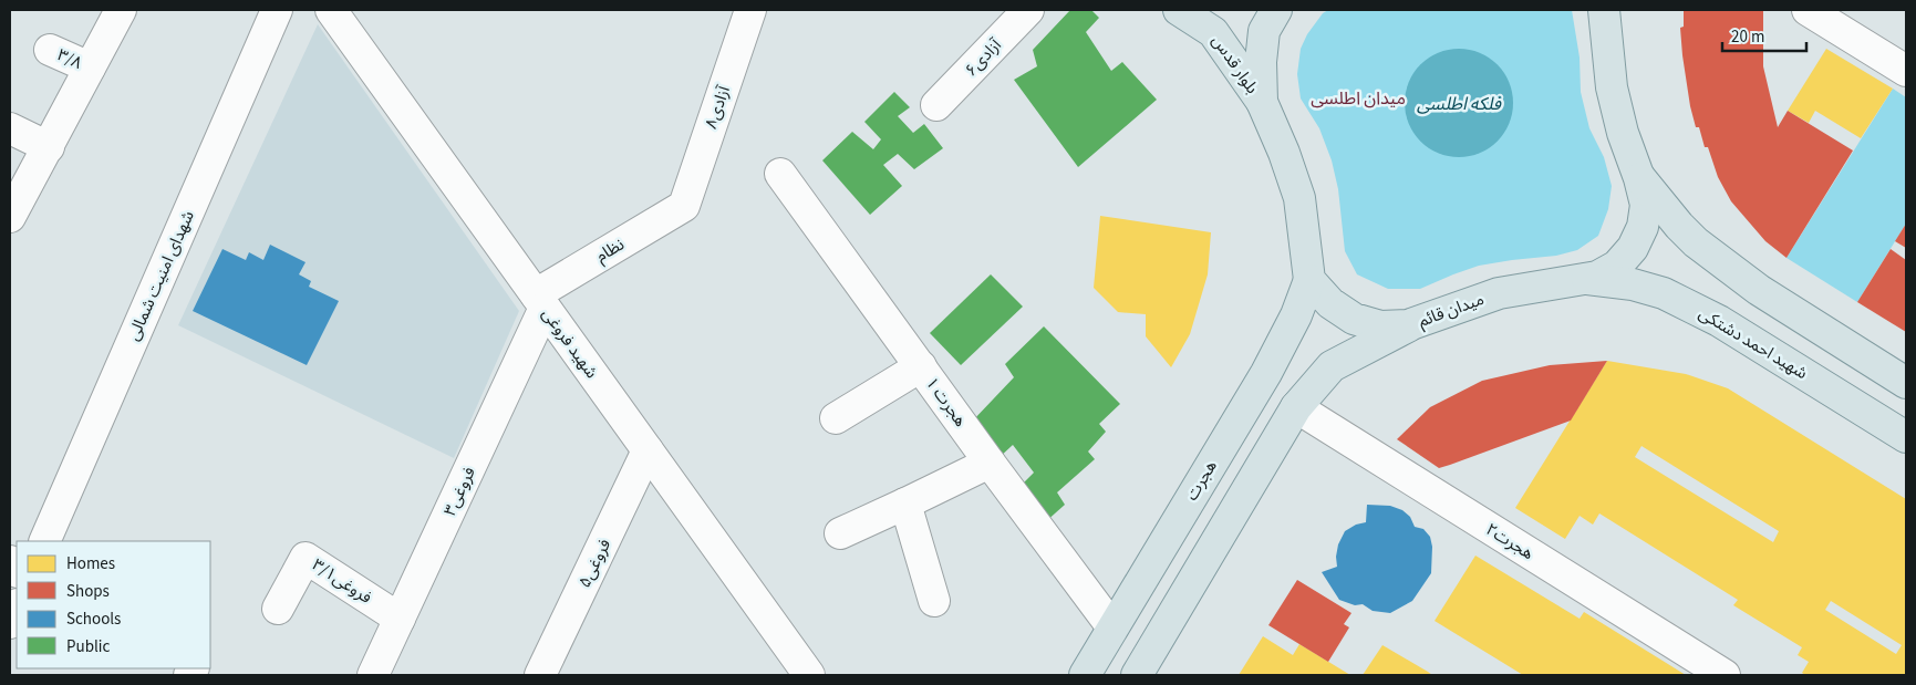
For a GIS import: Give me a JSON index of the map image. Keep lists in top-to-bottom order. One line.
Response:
{"streets":{"main road":["بلوار قدس","میدان قائم","شهید احمد دشتکی","هجرت"],"street":["آزادی۶","۳/۸","آزادی۸","نظام","شهدای امنیت شمالی","شهید فروغی","هجرت ۱","فروغی۳","هجرت۲","فروغی۵","فروغی۳/۱"]},"crossings":[["آزادی۸","نظام"],["نظام","شهید فروغی"],["نظام","فروغی۳"],["میدان قائم","شهید احمد دشتکی"],["میدان قائم","هجرت"],["شهید فروغی","فروغی۳"],["شهید فروغی","فروغی۵"],["هجرت ۱","هجرت"],["فروغی۳","فروغی۳/۱"]],"districts":["میدان اطلسی"],"water":["فلکه اطلسی"],"legend":["Homes","Shops","Schools","Public"],"scale_bar":"20 m"}
